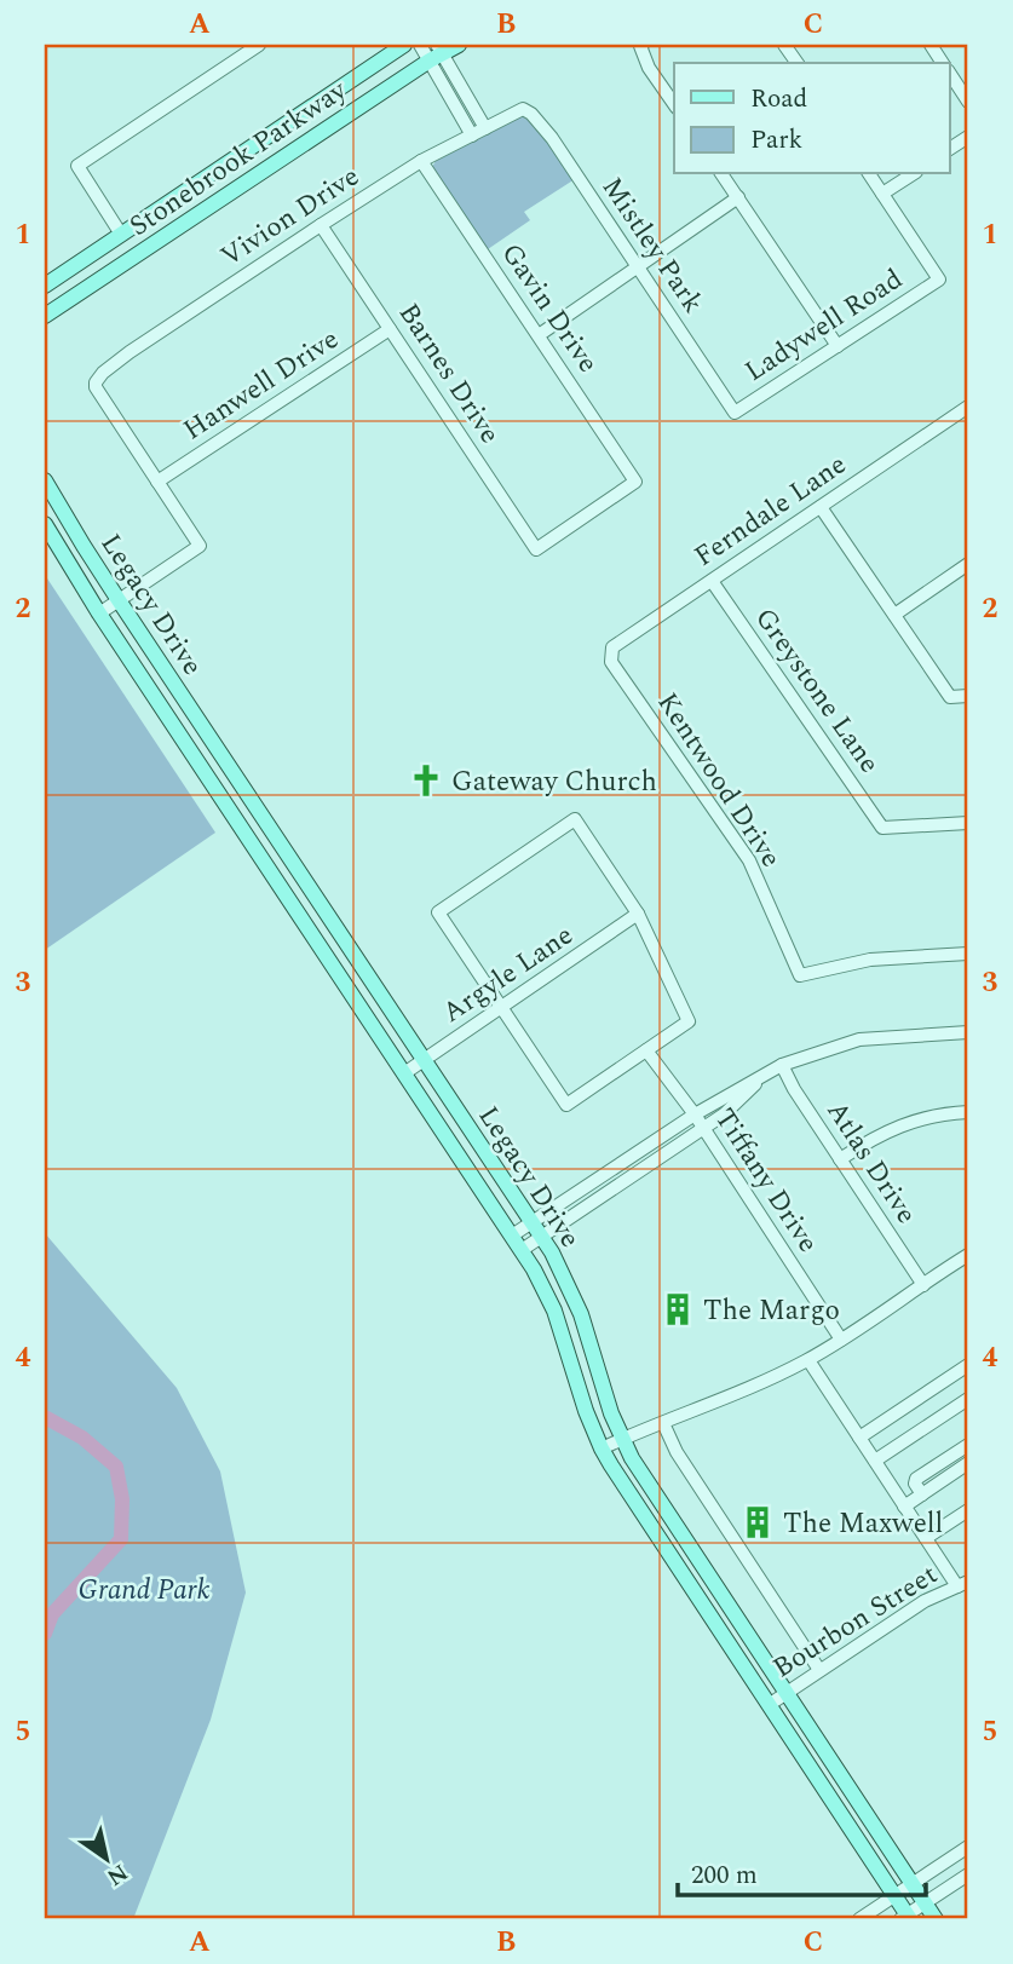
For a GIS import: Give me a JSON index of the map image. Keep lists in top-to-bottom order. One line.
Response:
{"streets":{"main road":["Stonebrook Parkway","Legacy Drive"],"street":["Vivion Drive","Mistley Park","Gavin Drive","Ladywell Road","Barnes Drive","Hanwell Drive","Ferndale Lane","Greystone Lane","Kentwood Drive","Argyle Lane","Atlas Drive","Tiffany Drive","Bourbon Street"]},"crossings":[["Vivion Drive","Mistley Park"],["Vivion Drive","Gavin Drive"],["Vivion Drive","Barnes Drive"],["Vivion Drive","Hanwell Drive"],["Mistley Park","Ladywell Road"],["Gavin Drive","Barnes Drive"],["Barnes Drive","Hanwell Drive"],["Ferndale Lane","Greystone Lane"],["Ferndale Lane","Kentwood Drive"],["Legacy Drive","Argyle Lane"],["Legacy Drive","Bourbon Street"]],"parks":["Grand Park"],"places":{"church":["Gateway Church"],"building":["The Margo","The Maxwell"]},"legend":["Road","Park"],"scale_bar":"200 m","north":"bottom right","grid":{"columns":["A","B","C"],"rows":["1","2","3","4","5"]}}
